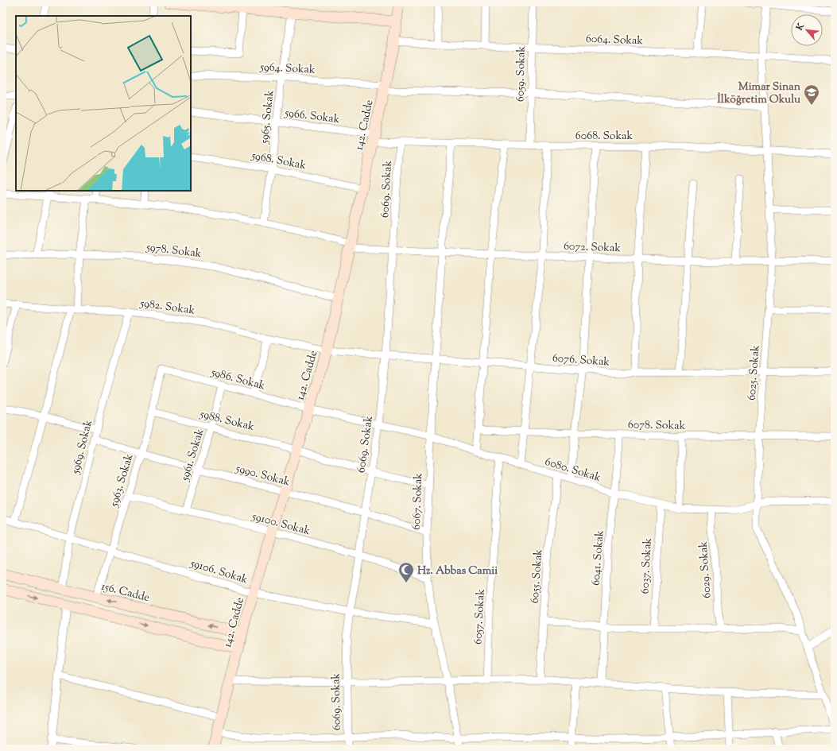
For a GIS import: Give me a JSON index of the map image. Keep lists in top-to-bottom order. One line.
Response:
{"streets":{"street":["6064. Sokak","5964. Sokak","6059. Sokak","5966. Sokak","5965. Sokak","142. Cadde","6068. Sokak","5968. Sokak","6069. Sokak","6072. Sokak","5978. Sokak","5982. Sokak","6076. Sokak","6025. Sokak","5986. Sokak","5988. Sokak","6078. Sokak","5969. Sokak","5961. Sokak","6080. Sokak","5990. Sokak","5963. Sokak","6067. Sokak","59100. Sokak","6041. Sokak","6037. Sokak","6029. Sokak","59106. Sokak","6055. Sokak","156. Cadde","6057. Sokak"]},"crossings":[["6064. Sokak","6059. Sokak"],["6064. Sokak","142. Cadde"],["6064. Sokak","6025. Sokak"],["5964. Sokak","6059. Sokak"],["5964. Sokak","5965. Sokak"],["5964. Sokak","142. Cadde"],["5964. Sokak","6025. Sokak"],["6059. Sokak","6068. Sokak"],["5966. Sokak","5965. Sokak"],["5966. Sokak","142. Cadde"],["5966. Sokak","6068. Sokak"],["5965. Sokak","5968. Sokak"],["5965. Sokak","6072. Sokak"],["142. Cadde","6068. Sokak"],["142. Cadde","5968. Sokak"],["142. Cadde","6072. Sokak"],["142. Cadde","5978. Sokak"],["142. Cadde","5982. Sokak"],["142. Cadde","6076. Sokak"],["142. Cadde","5986. Sokak"],["142. Cadde","5988. Sokak"],["142. Cadde","6080. Sokak"],["142. Cadde","5990. Sokak"],["142. Cadde","59100. Sokak"],["142. Cadde","59106. Sokak"],["142. Cadde","156. Cadde"],["6068. Sokak","6069. Sokak"],["6068. Sokak","6025. Sokak"],["6068. Sokak","6067. Sokak"],["6069. Sokak","6072. Sokak"],["6069. Sokak","6076. Sokak"],["6069. Sokak","5988. Sokak"],["6069. Sokak","6080. Sokak"],["6069. Sokak","5990. Sokak"],["6069. Sokak","59100. Sokak"],["6069. Sokak","59106. Sokak"],["6072. Sokak","6025. Sokak"],["6072. Sokak","6067. Sokak"],["5982. Sokak","6076. Sokak"],["5982. Sokak","5969. Sokak"],["6076. Sokak","6025. Sokak"],["6076. Sokak","6067. Sokak"],["6025. Sokak","6078. Sokak"],["6025. Sokak","6080. Sokak"],["5986. Sokak","5961. Sokak"],["5986. Sokak","6080. Sokak"],["5986. Sokak","5963. Sokak"],["5988. Sokak","5961. Sokak"],["5988. Sokak","5963. Sokak"],["5988. Sokak","6067. Sokak"],["6078. Sokak","6041. Sokak"],["5969. Sokak","5990. Sokak"],["5969. Sokak","59106. Sokak"],["5969. Sokak","156. Cadde"],["5961. Sokak","5990. Sokak"],["5961. Sokak","59100. Sokak"],["6080. Sokak","6067. Sokak"],["6080. Sokak","6041. Sokak"],["6080. Sokak","6037. Sokak"],["6080. Sokak","6029. Sokak"],["6080. Sokak","6055. Sokak"],["6080. Sokak","6057. Sokak"],["5990. Sokak","5963. Sokak"],["5990. Sokak","6067. Sokak"],["5963. Sokak","59100. Sokak"],["5963. Sokak","59106. Sokak"],["5963. Sokak","156. Cadde"],["6067. Sokak","59100. Sokak"],["6067. Sokak","59106. Sokak"]],"places":{"school or university":["Mimar Sinan İlköğretim Okulu"],"mosque":["Hz. Abbas Camii"]},"north":"top left"}
